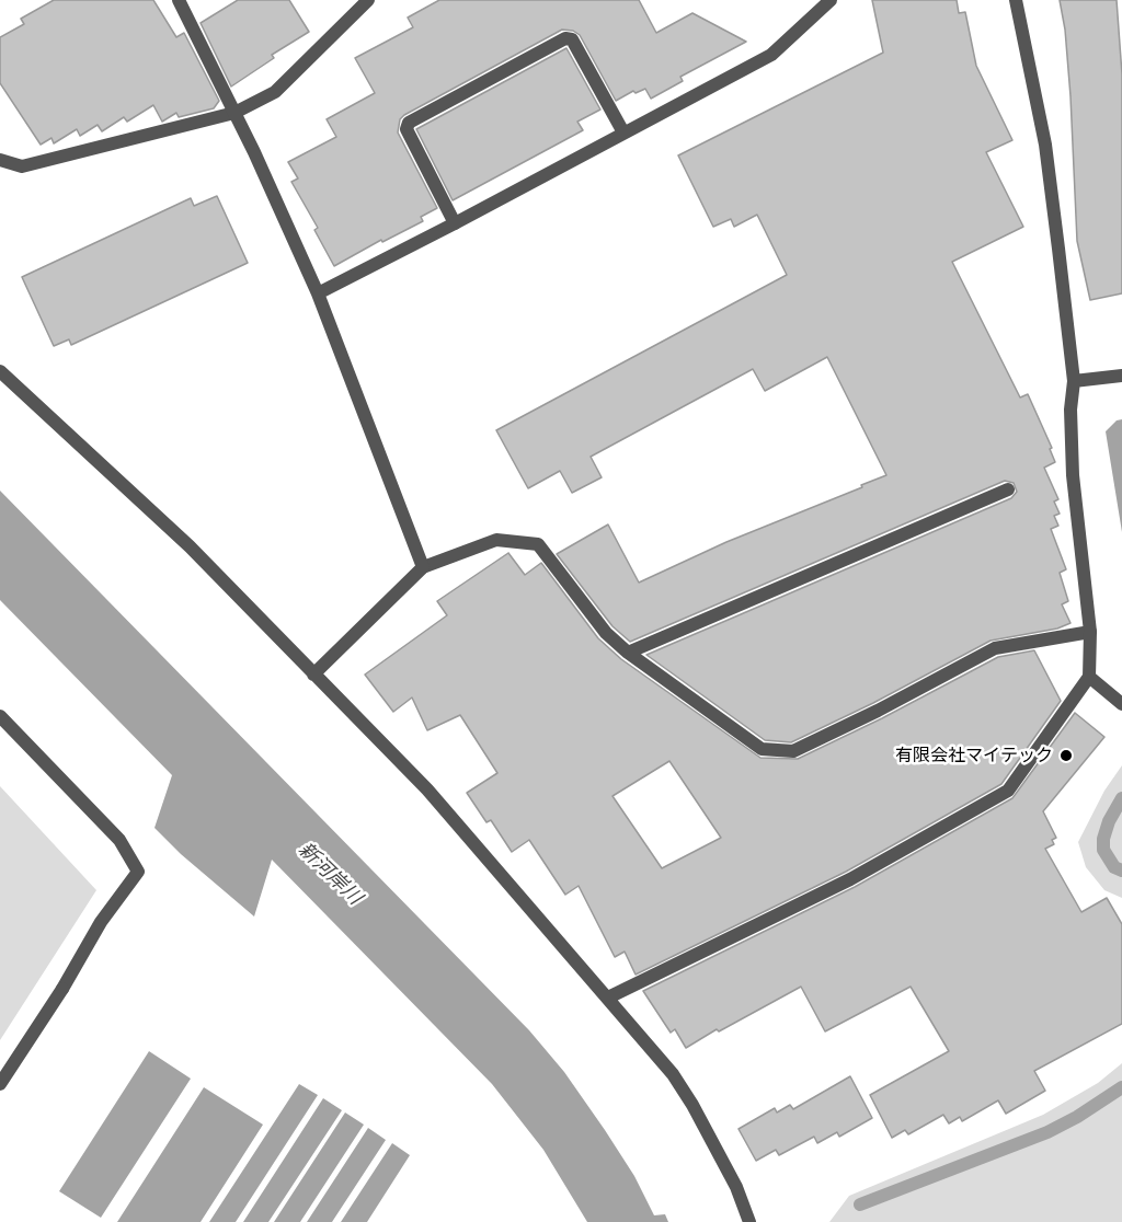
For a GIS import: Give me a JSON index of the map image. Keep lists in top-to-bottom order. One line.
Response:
{"water":["新河岸川"],"places":["有限会社マイテック"]}
